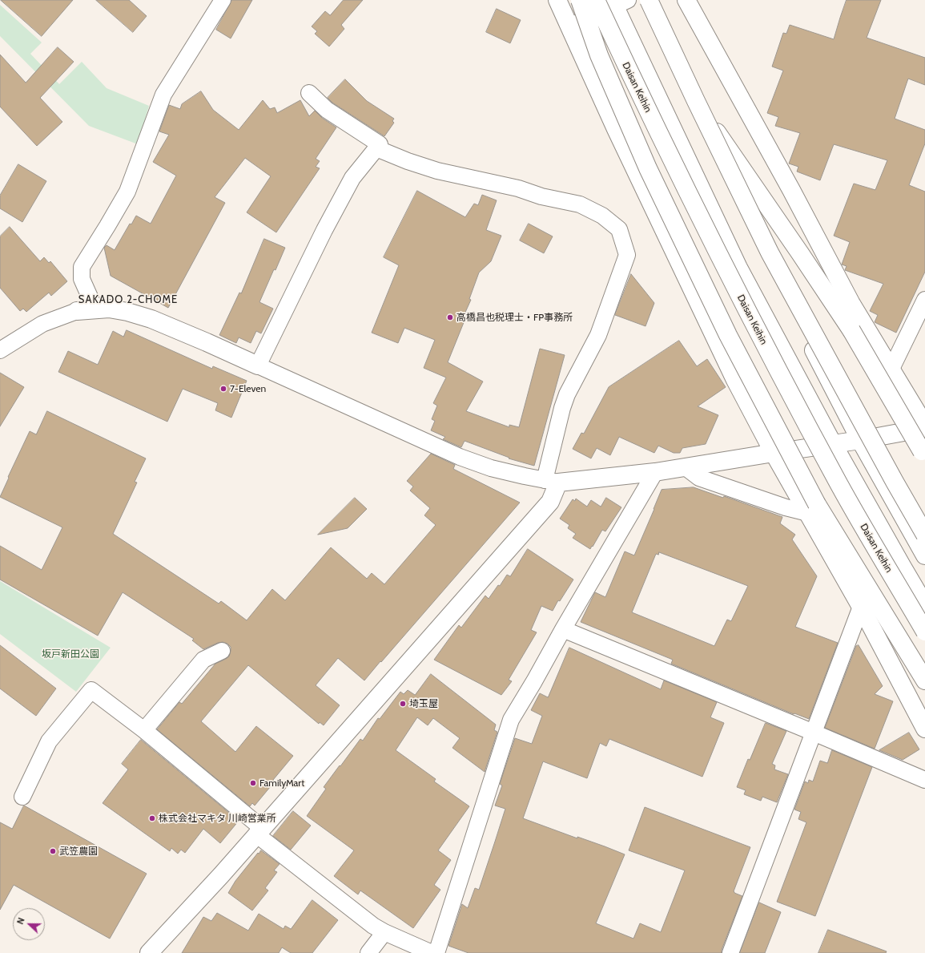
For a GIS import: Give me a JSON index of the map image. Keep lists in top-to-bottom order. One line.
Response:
{"streets":{"main road":["Daisan Keihin"]},"districts":["SAKADO 2-CHOME"],"parks":["坂戸新田公園"],"places":["高橋昌也税理士・FP事務所","7-Eleven","埼玉屋","FamilyMart","株式会社マキタ 川崎営業所","武笠農園"],"north":"left"}
